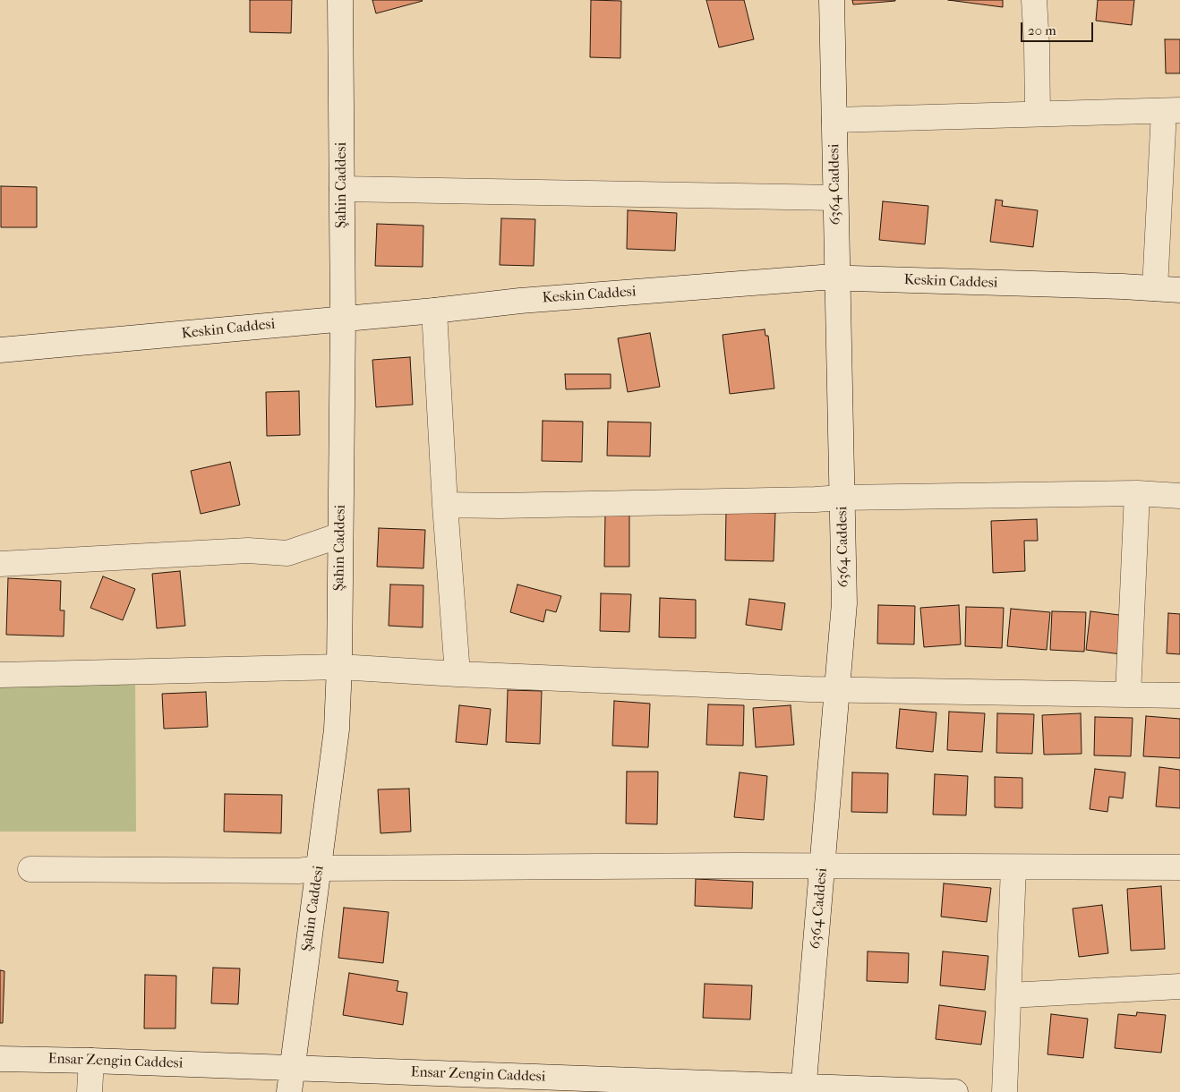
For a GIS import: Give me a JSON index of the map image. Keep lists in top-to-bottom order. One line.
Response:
{"streets":{"street":["6364 Caddesi","Şahin Caddesi","Keskin Caddesi","Ensar Zengin Caddesi"]},"crossings":[["6364 Caddesi","Keskin Caddesi"],["6364 Caddesi","Ensar Zengin Caddesi"],["Şahin Caddesi","Keskin Caddesi"],["Şahin Caddesi","Ensar Zengin Caddesi"]],"scale_bar":"20 m"}
